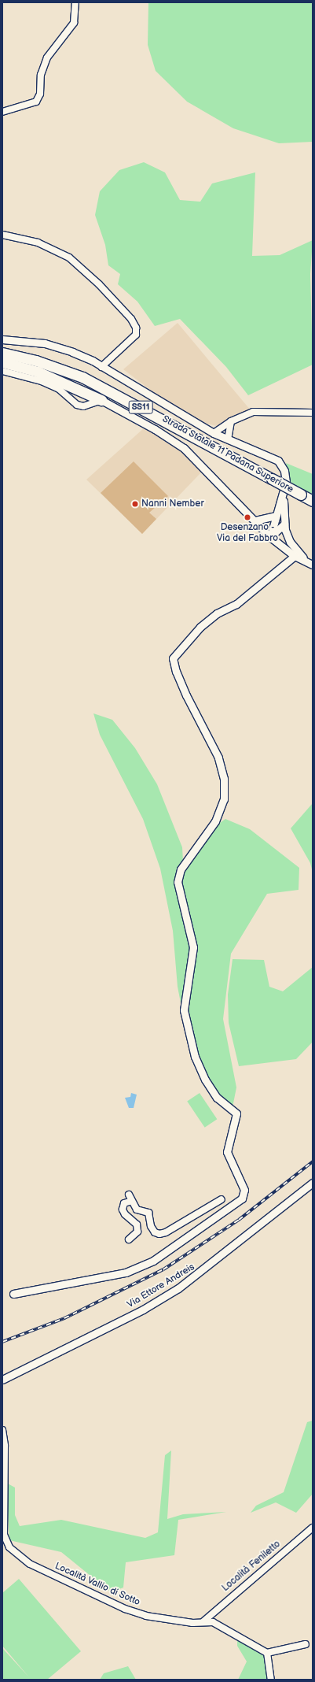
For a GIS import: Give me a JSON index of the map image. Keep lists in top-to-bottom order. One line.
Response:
{"streets":{"highway":["SS11","Strada Statale 11 Padana Superiore"],"street":["Via Ettore Andreis","Località Feniletto","Località Vallio di Sotto"]},"crossings":[["Località Feniletto","Località Vallio di Sotto"]],"places":["Nanni Nember","Desenzano - Via del Fabbro"]}
